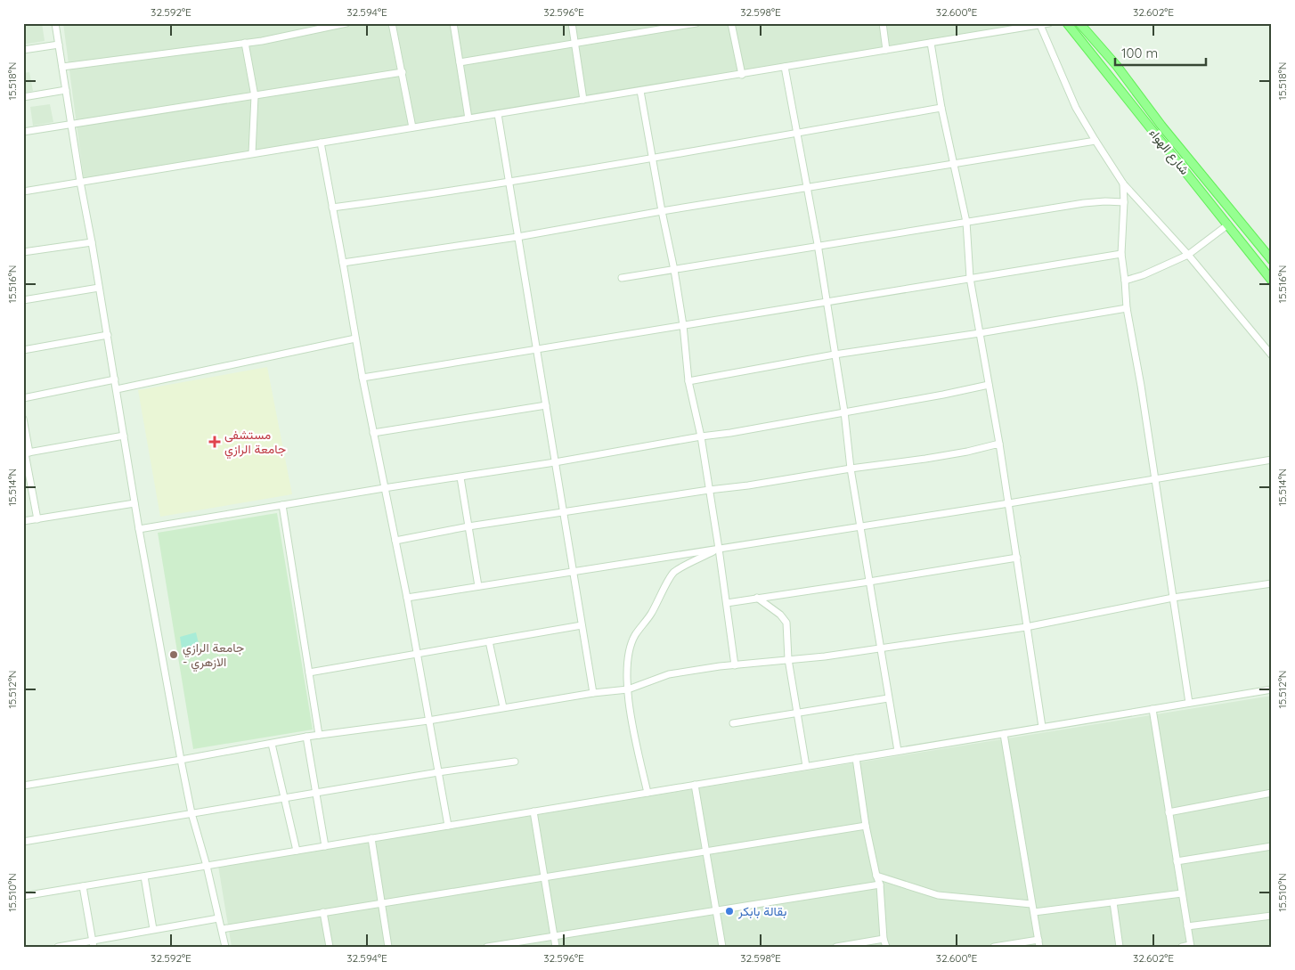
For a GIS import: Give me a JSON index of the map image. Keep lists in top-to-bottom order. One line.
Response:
{"streets":{"main road":["شارع الهواء"]},"places":{"health":["مستشفى جامعة الرازي"],"other":["جامعة الرازي - الازهري","بقالة بابكر"]},"scale_bar":"100 m","coordinates":["32.592°E","32.594°E","32.596°E","32.598°E","32.600°E","32.602°E","15.518°N","15.516°N","15.514°N","15.512°N","15.510°N"]}
